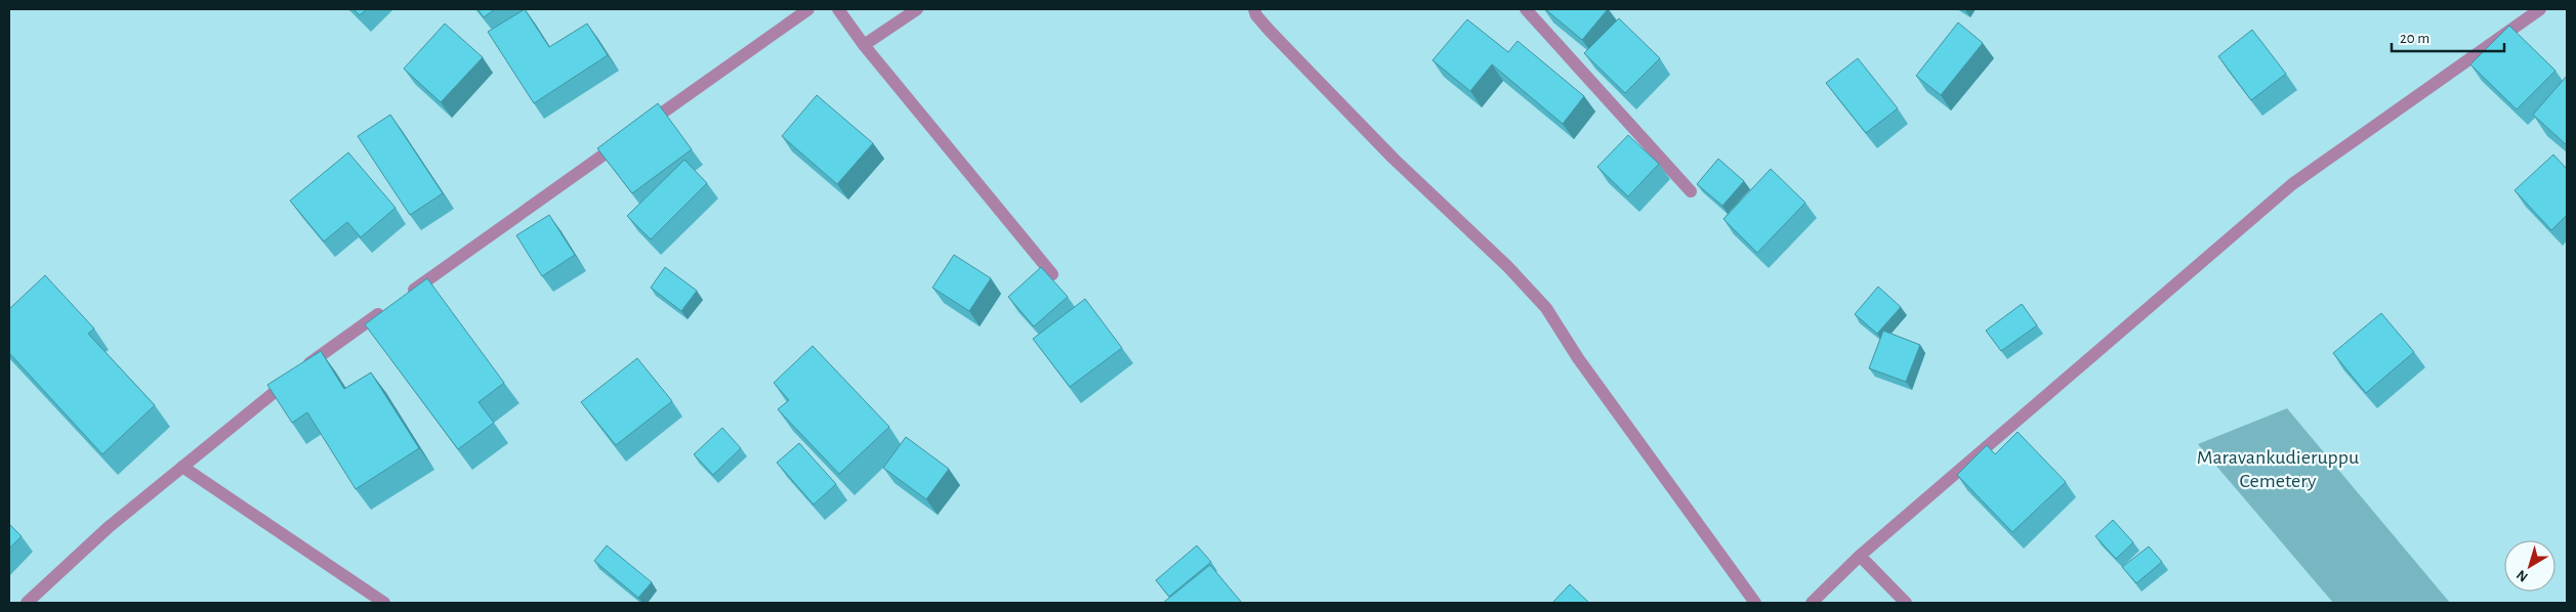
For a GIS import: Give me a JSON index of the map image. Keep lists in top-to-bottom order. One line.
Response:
{"parks":["Maravankudieruppu Cemetery"],"scale_bar":"20 m","north":"bottom left"}
